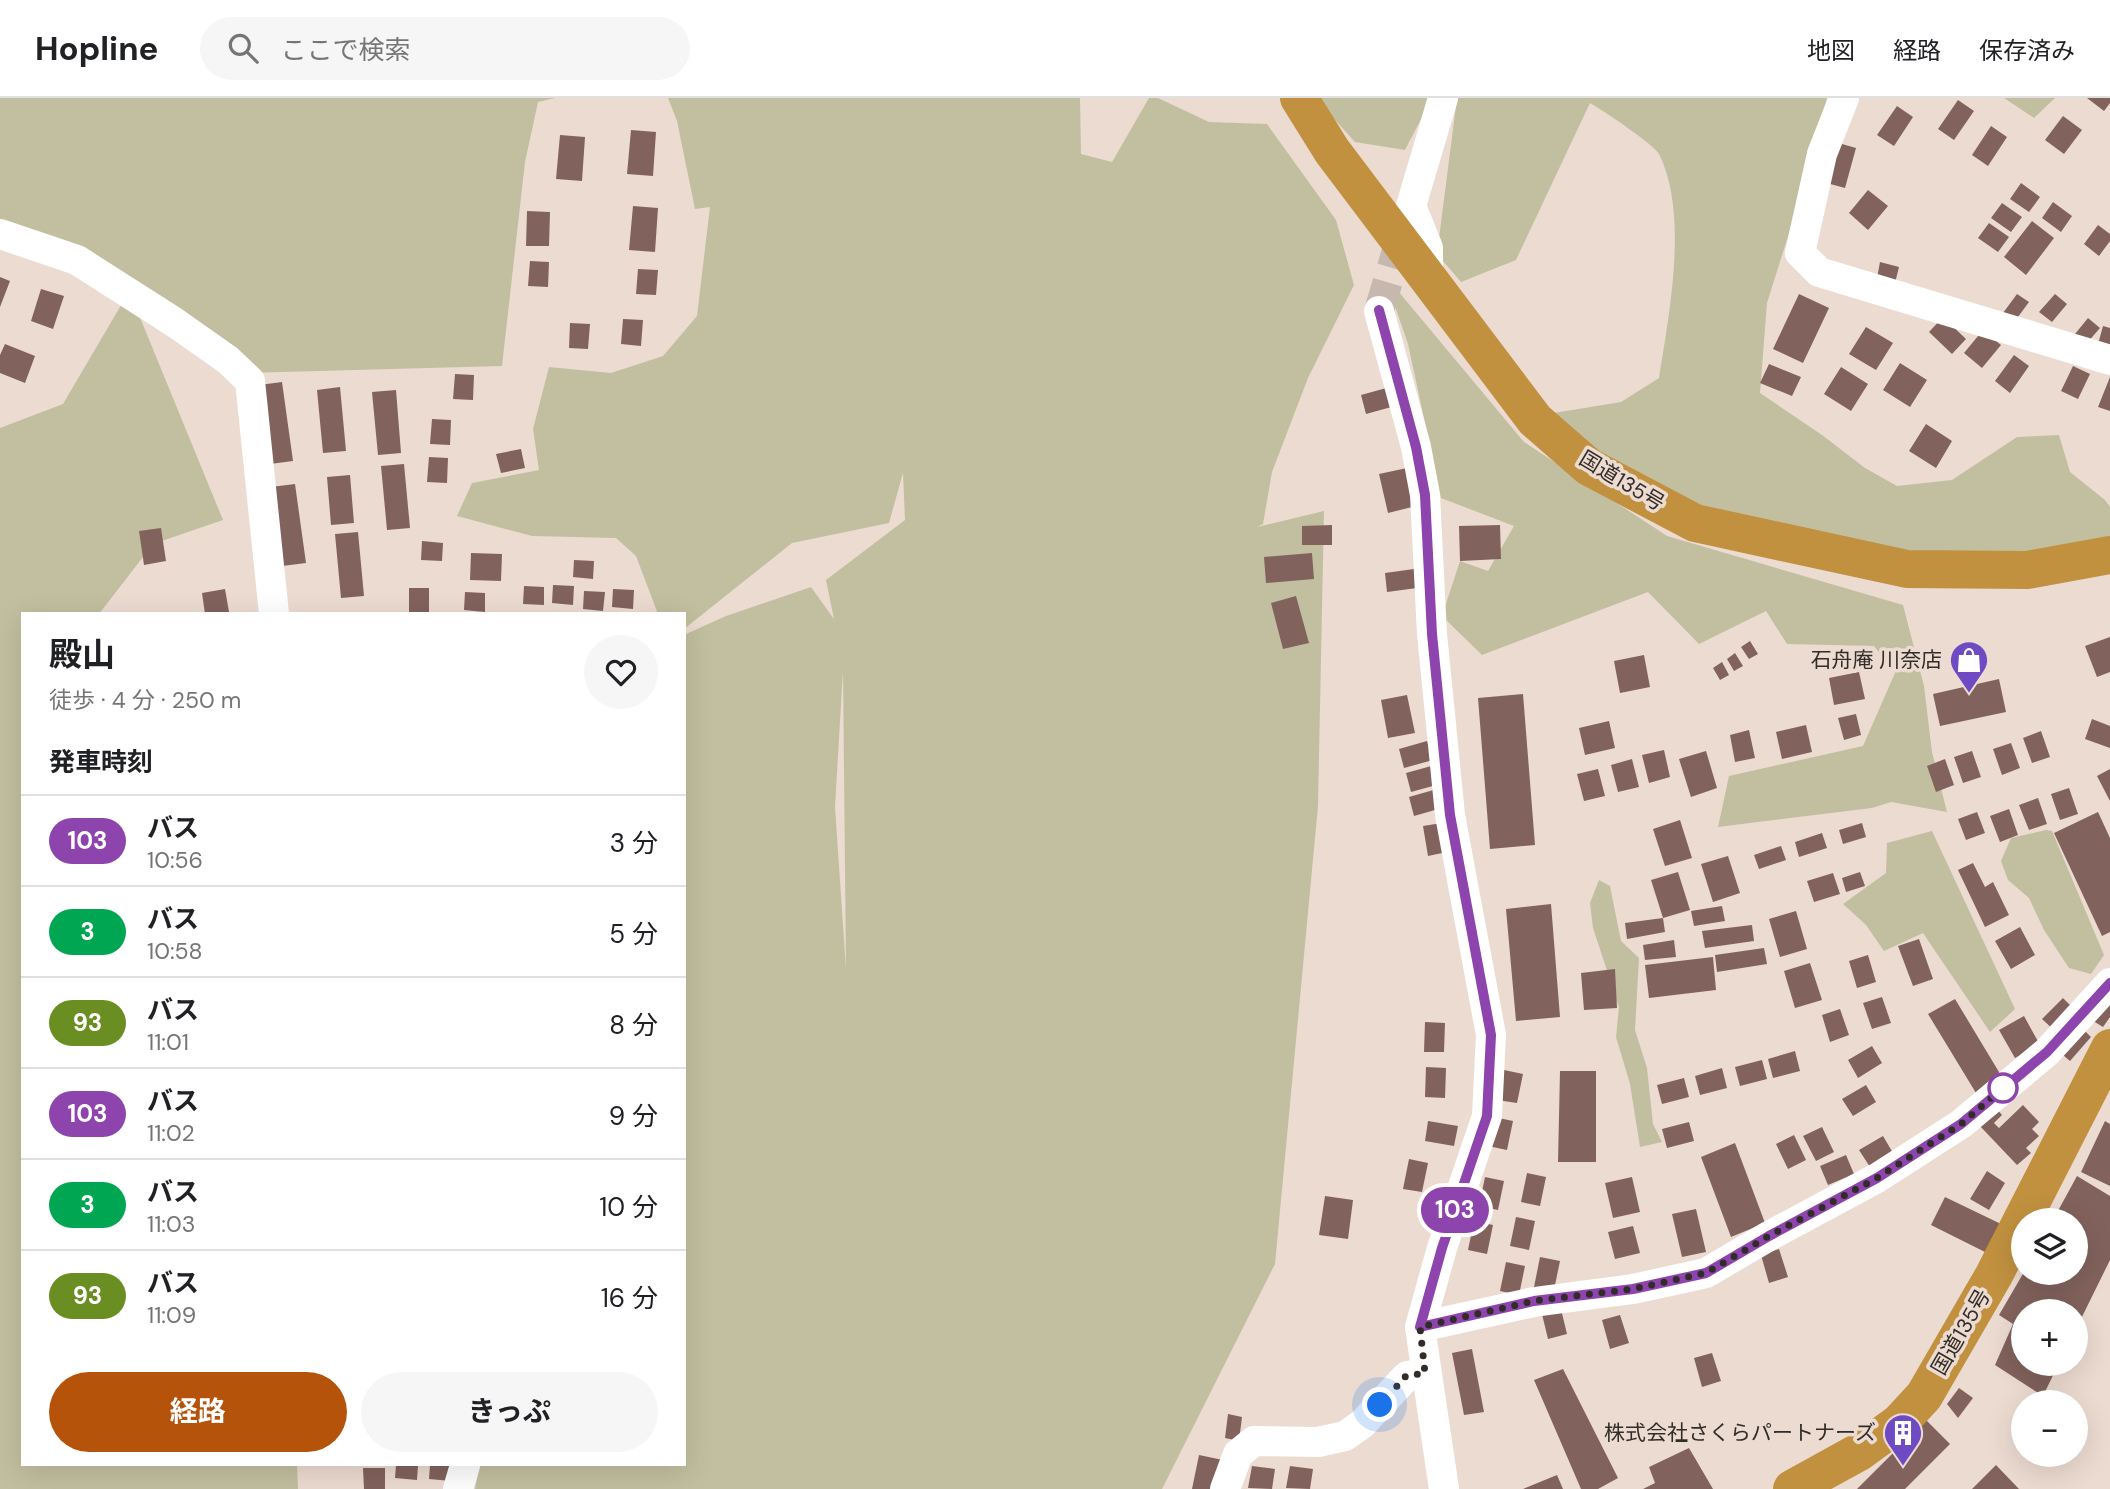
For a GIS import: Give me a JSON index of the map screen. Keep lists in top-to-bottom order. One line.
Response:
{"streets":{"highway":["国道135号"]},"places":{"shop":["石舟庵 川奈店"],"building":["株式会社さくらパートナーズ"]},"lines":["bus line 103"],"page":{"header":"Hopline","search":"ここで検索","nav":["地図","経路","保存済み"],"on_map":"103","heading":[["殿山","徒歩 · 4 分 · 250 m"],"発車時刻"],"list":[{"mark":"103","name":"バス","note":"10:56","value":"3 分"},{"mark":"3","name":"バス","note":"10:58","value":"5 分"},{"mark":"93","name":"バス","note":"11:01","value":"8 分"},{"mark":"103","name":"バス","note":"11:02","value":"9 分"},{"mark":"3","name":"バス","note":"11:03","value":"10 分"},{"mark":"93","name":"バス","note":"11:09","value":"16 分"}],"map_buttons":["+","−"],"buttons":["経路","きっぷ"]}}
